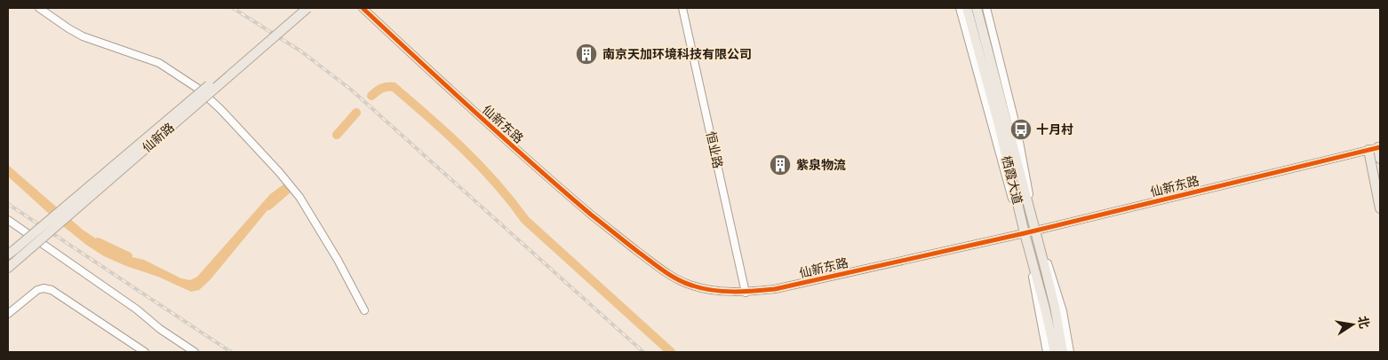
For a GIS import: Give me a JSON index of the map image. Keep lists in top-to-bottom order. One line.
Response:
{"streets":{"main road":["仙新路","栖霞大道"],"street":["仙新东路","恒业路"]},"crossings":[["仙新东路","恒业路"],["仙新东路","栖霞大道"]],"places":{"building":["南京天加环境科技有限公司","紫泉物流"],"bus stop":["十月村"]},"north":"right"}
